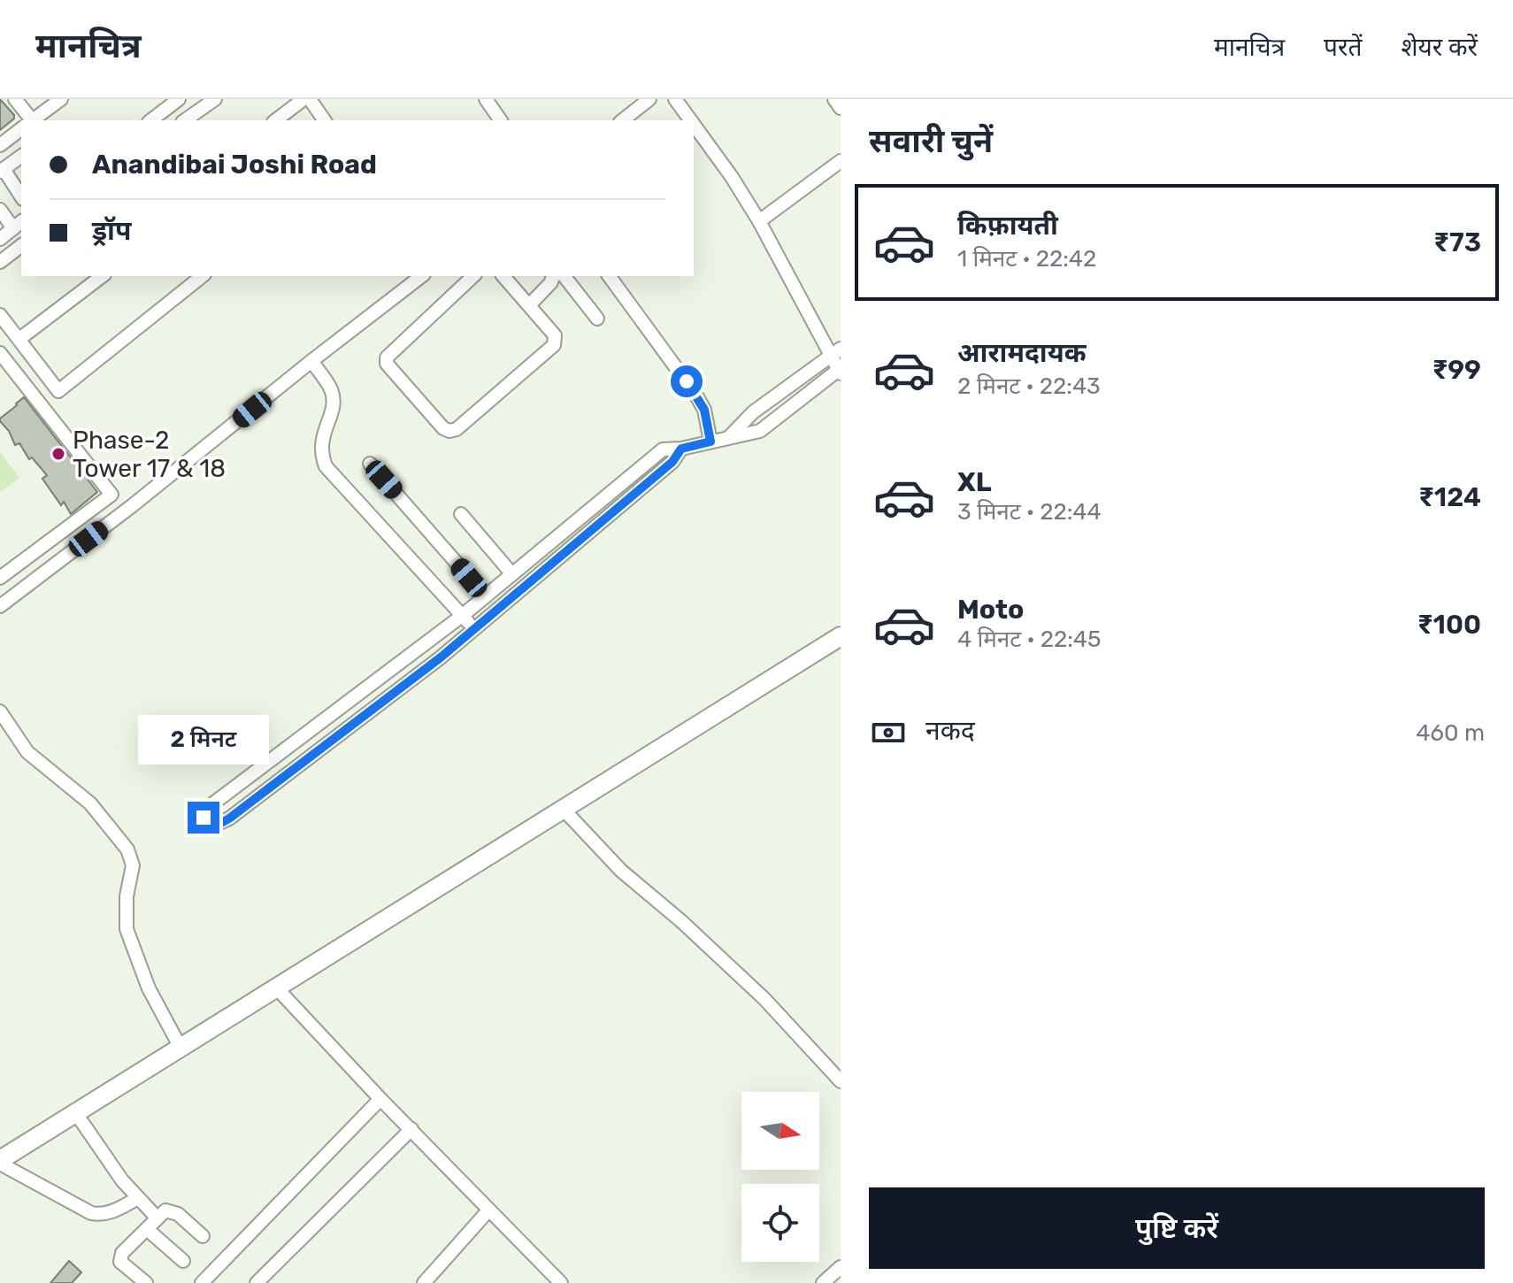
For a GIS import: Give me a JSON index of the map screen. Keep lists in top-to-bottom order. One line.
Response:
{"places":["Phase-2 Tower 17 & 18"],"north":"right","page":{"header":"मानचित्र","nav":["मानचित्र","परतें","शेयर करें"],"heading":"सवारी चुनें","banner":["Anandibai Joshi Road","ड्रॉप"],"list":[{"name":"किफ़ायती","note":"1 मिनट · 22:42","value":"₹73"},{"name":"आरामदायक","note":"2 मिनट · 22:43","value":"₹99"},{"name":"XL","note":"3 मिनट · 22:44","value":"₹124"},{"name":"Moto","note":"4 मिनट · 22:45","value":"₹100"}],"pay":["नकद","460 m"],"bubble":"2 मिनट","buttons":"पुष्टि करें"}}
